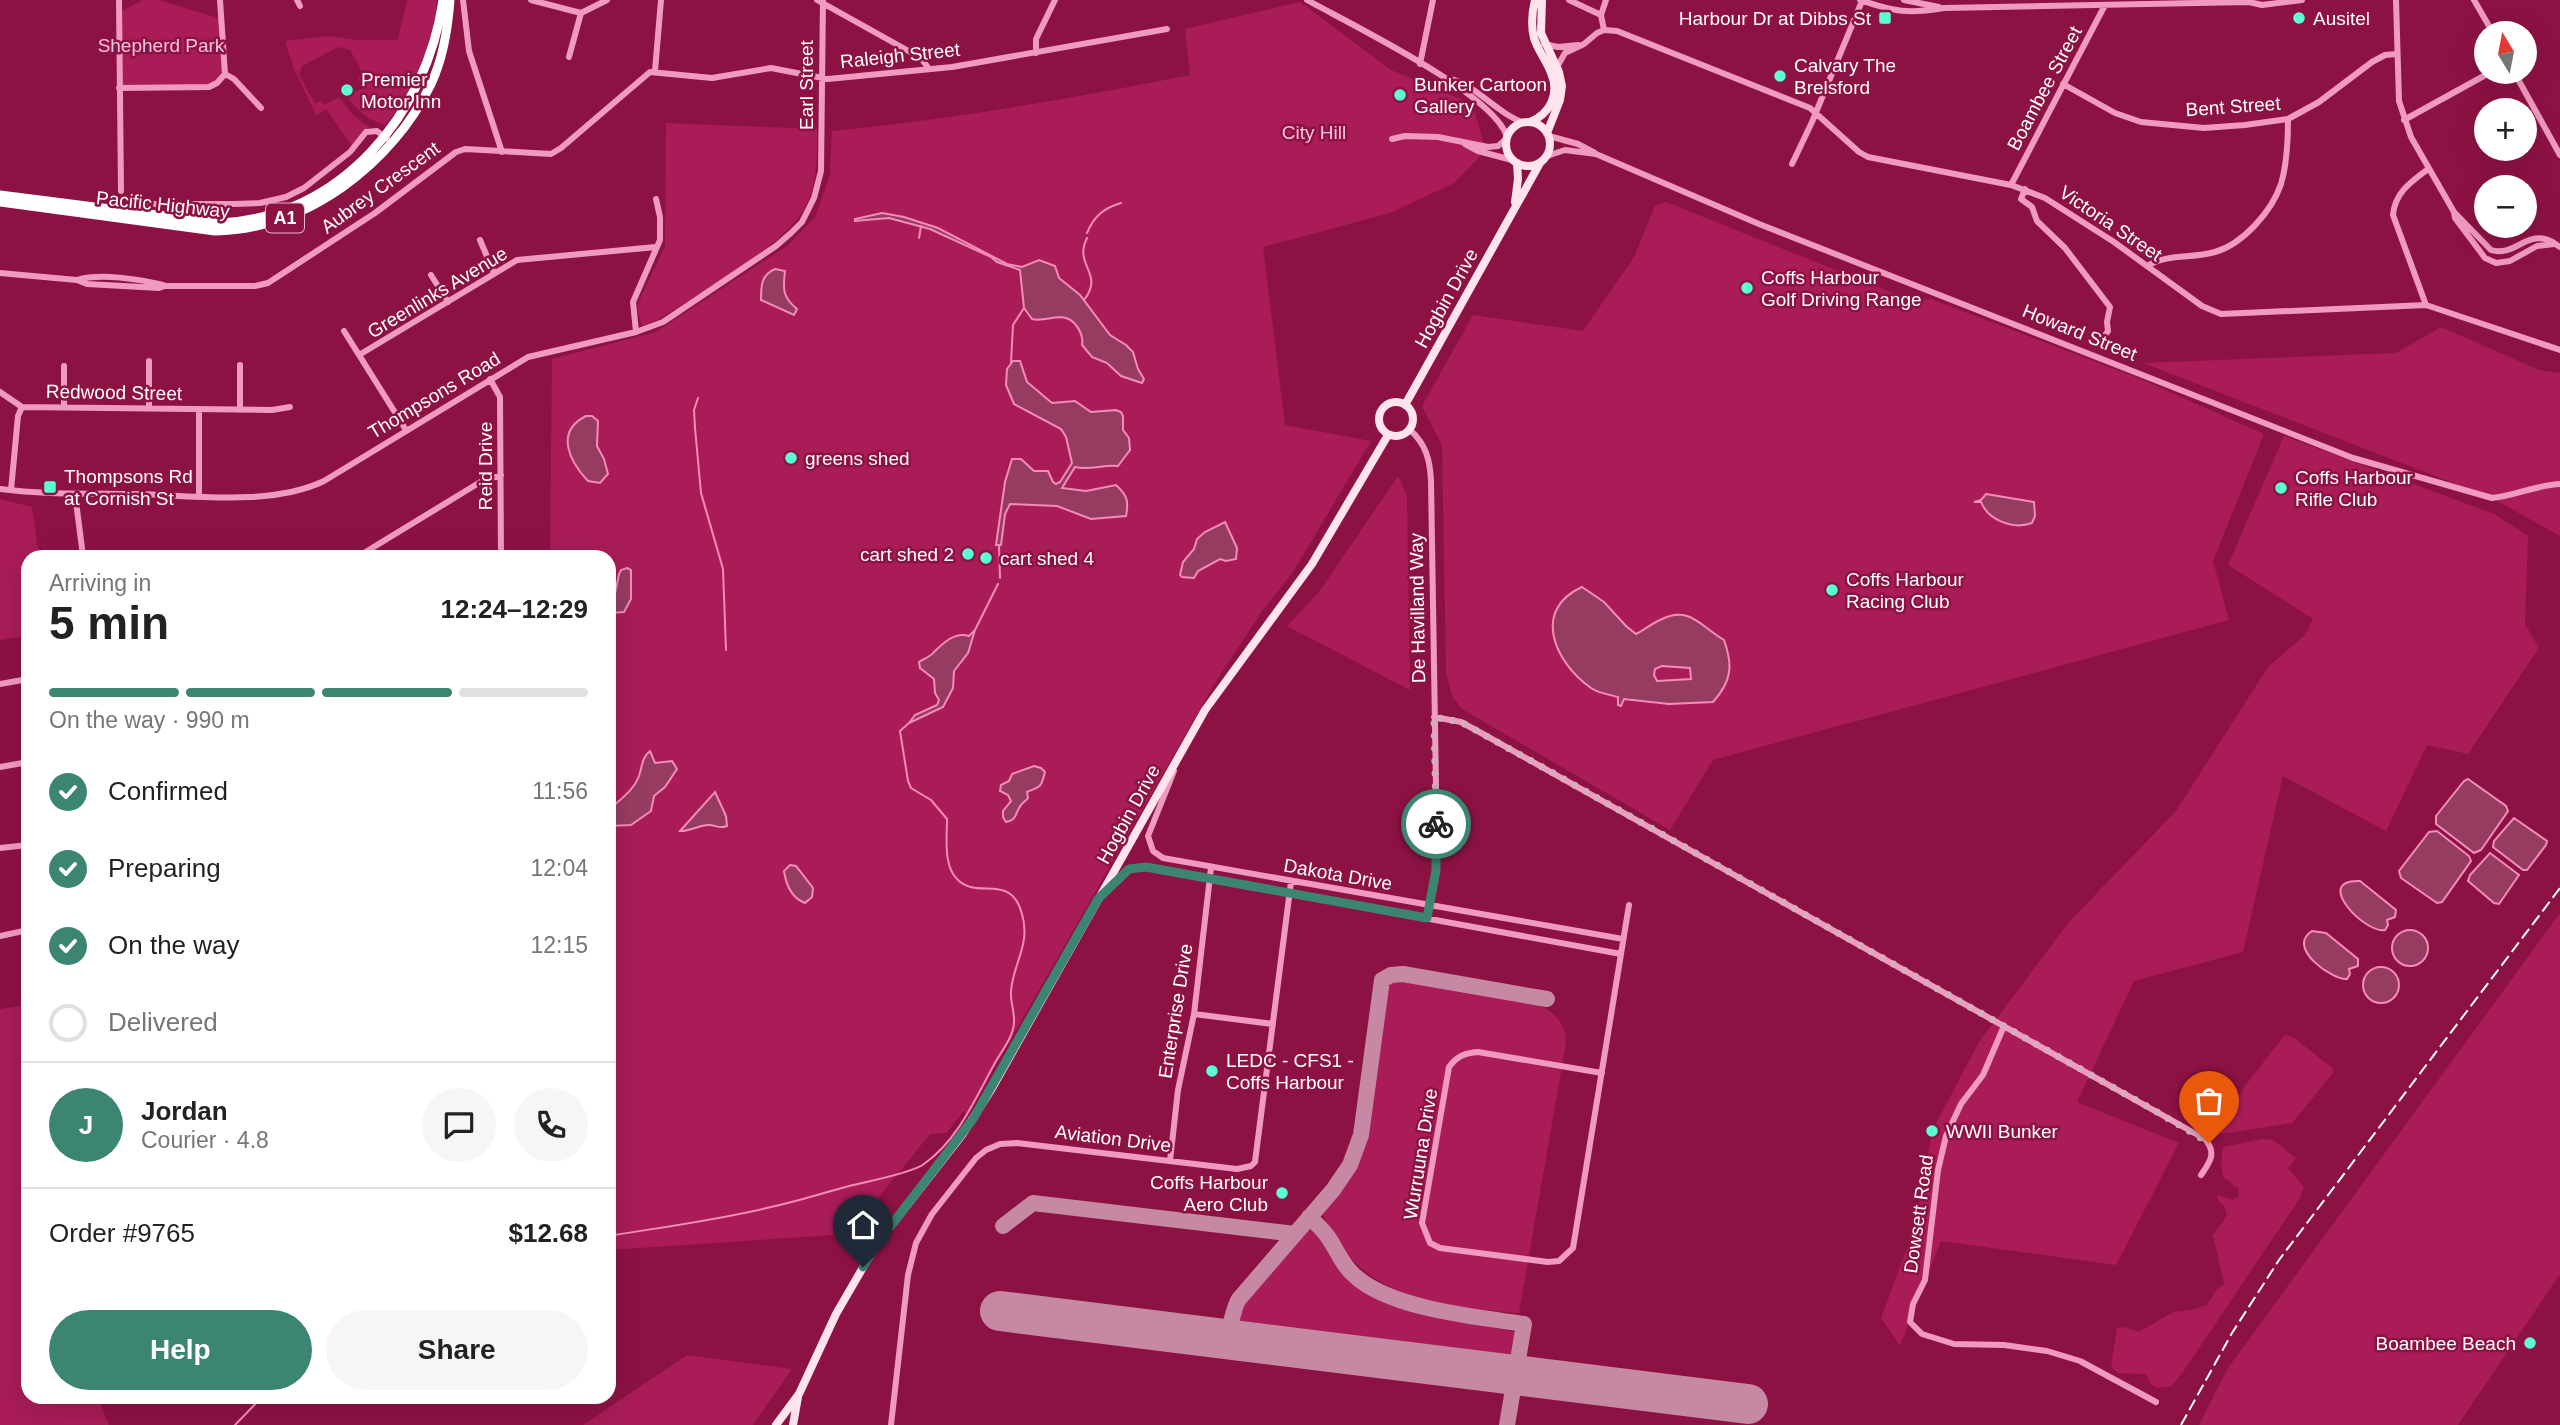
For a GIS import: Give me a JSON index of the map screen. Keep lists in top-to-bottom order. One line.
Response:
{"streets":{"highway":["Pacific Highway","A1"],"main road":["Hogbin Drive"],"street":["Raleigh Street","Earl Street","Boambee Street","Bent Street","Aubrey Crescent","Victoria Street","Greenlinks Avenue","Howard Street","Redwood Street","Thompsons Road","Reid Drive","De Havilland Way","Dakota Drive","Enterprise Drive","Aviation Drive","Wurruuna Drive","Dowsett Road"]},"crossings":[["Raleigh Street","Earl Street"],["Earl Street","Thompsons Road"],["Boambee Street","Bent Street"],["Boambee Street","Victoria Street"],["Hogbin Drive","Howard Street"],["Hogbin Drive","De Havilland Way"],["Hogbin Drive","Dakota Drive"],["Redwood Street","Thompsons Road"],["Thompsons Road","Reid Drive"],["De Havilland Way","Dakota Drive"],["Dakota Drive","Enterprise Drive"],["Dakota Drive","Aviation Drive"],["Dakota Drive","Wurruuna Drive"],["Enterprise Drive","Aviation Drive"]],"parks":["Shepherd Park","City Hill"],"places":{"transit":["Harbour Dr at Dibbs St","Thompsons Rd at Cornish St"],"other":["Ausitel","Calvary The Brelsford","Premier Motor Inn","Bunker Cartoon Gallery","Coffs Harbour Golf Driving Range","greens shed","Coffs Harbour Rifle Club","cart shed 2","cart shed 4","Coffs Harbour Racing Club","LEDC - CFS1 - Coffs Harbour","WWII Bunker","Coffs Harbour Aero Club","Boambee Beach"]},"north":"top","page":{"map_buttons":["+","−"],"heading":["5 min","Arriving in","12:24–12:29"],"panel":["Jordan","Courier · 4.8","Order #9765","$12.68"],"bar":"On the way · 990 m","list":[["Confirmed","11:56"],["Preparing","12:04"],["On the way","12:15"],"Delivered"],"round":"J","buttons":["Help","Share"]}}
